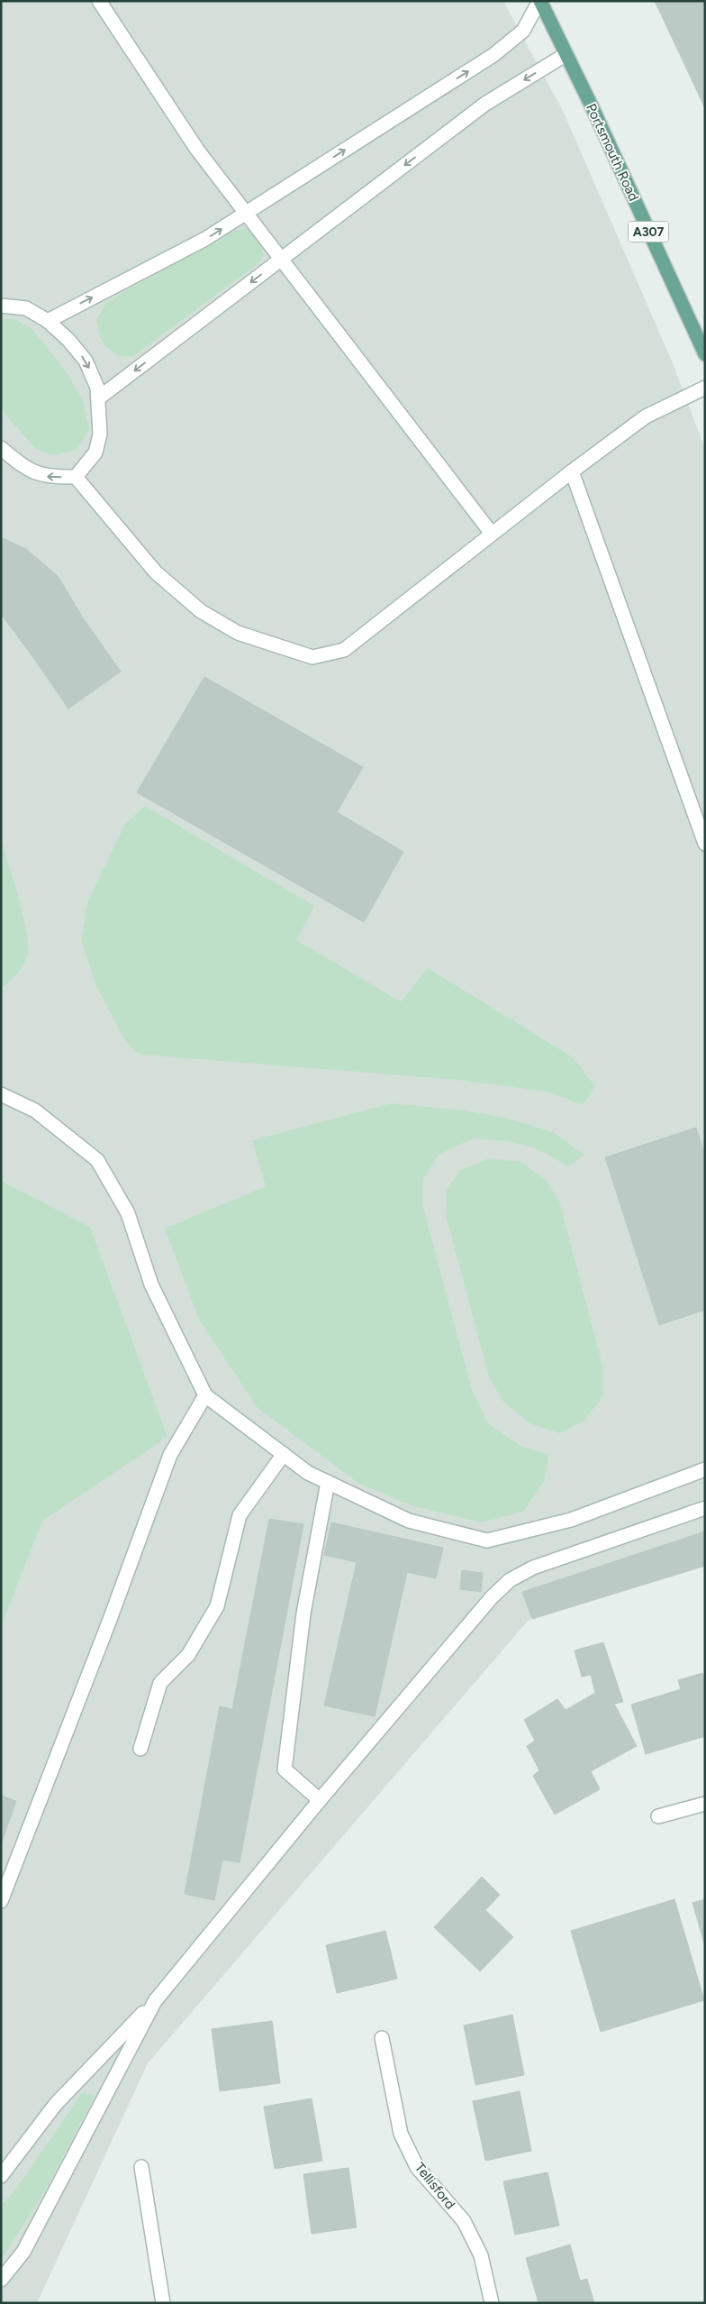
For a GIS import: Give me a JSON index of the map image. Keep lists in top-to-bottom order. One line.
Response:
{"streets":{"main road":["Portsmouth Road","A307"],"street":["Tellisford"]}}
